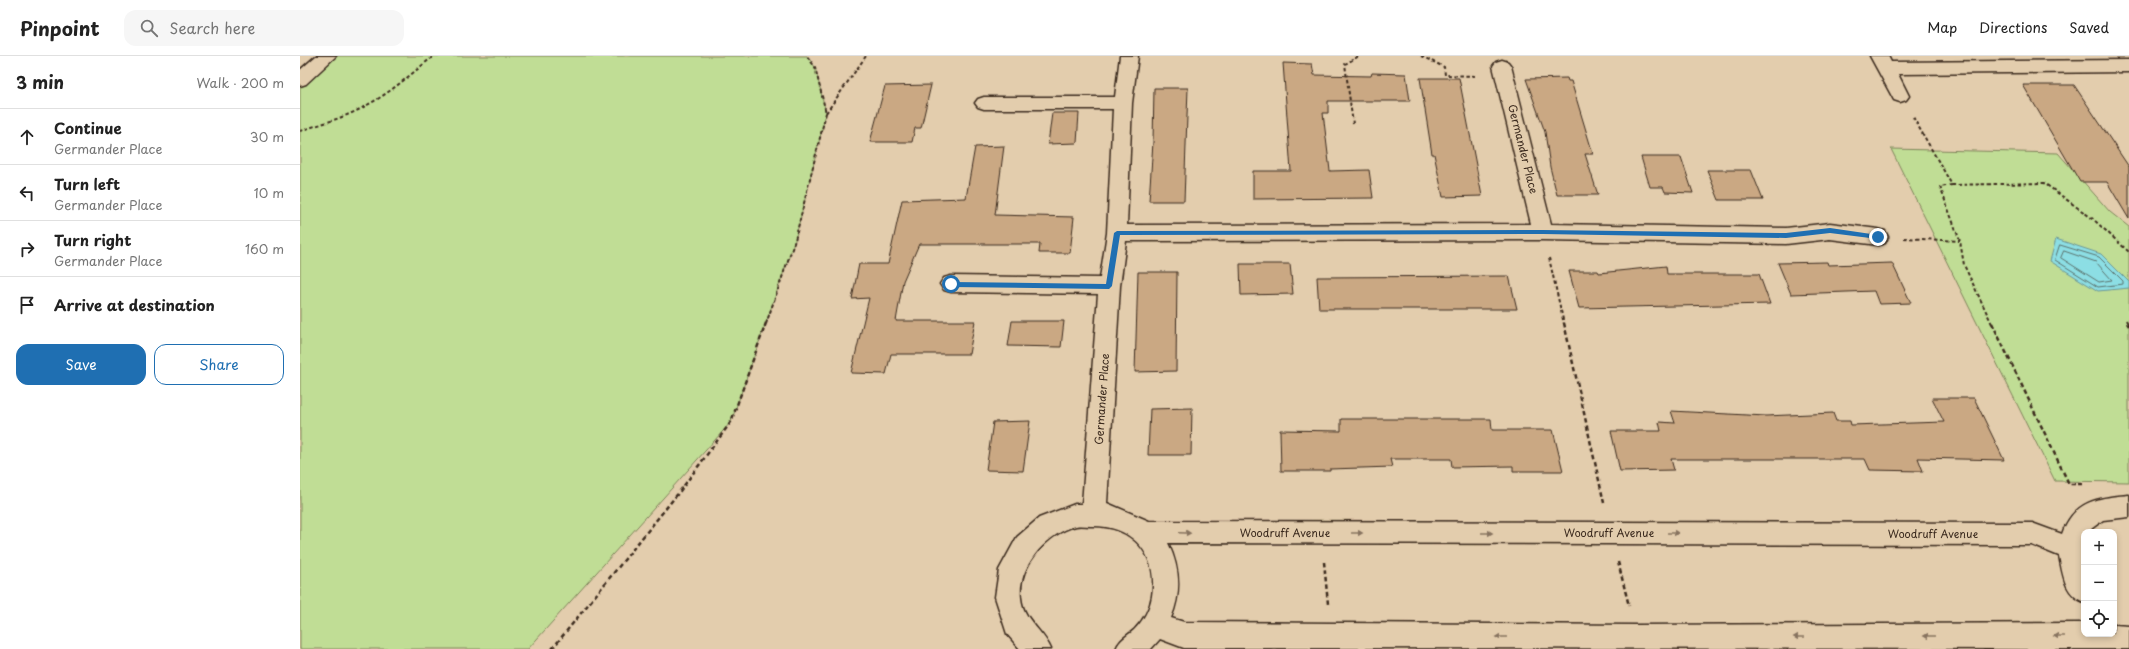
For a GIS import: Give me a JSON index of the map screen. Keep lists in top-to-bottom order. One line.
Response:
{"streets":{"street":["Germander Place","Woodruff Avenue"]},"page":{"header":"Pinpoint","search":"Search here","nav":["Map","Directions","Saved"],"heading":["3 min","Walk · 200 m"],"list":[["Continue","Germander Place","30 m"],["Turn left","Germander Place","10 m"],["Turn right","Germander Place","160 m"],"Arrive at destination"],"buttons":["Save","Share"],"map_buttons":["+","−"]}}
